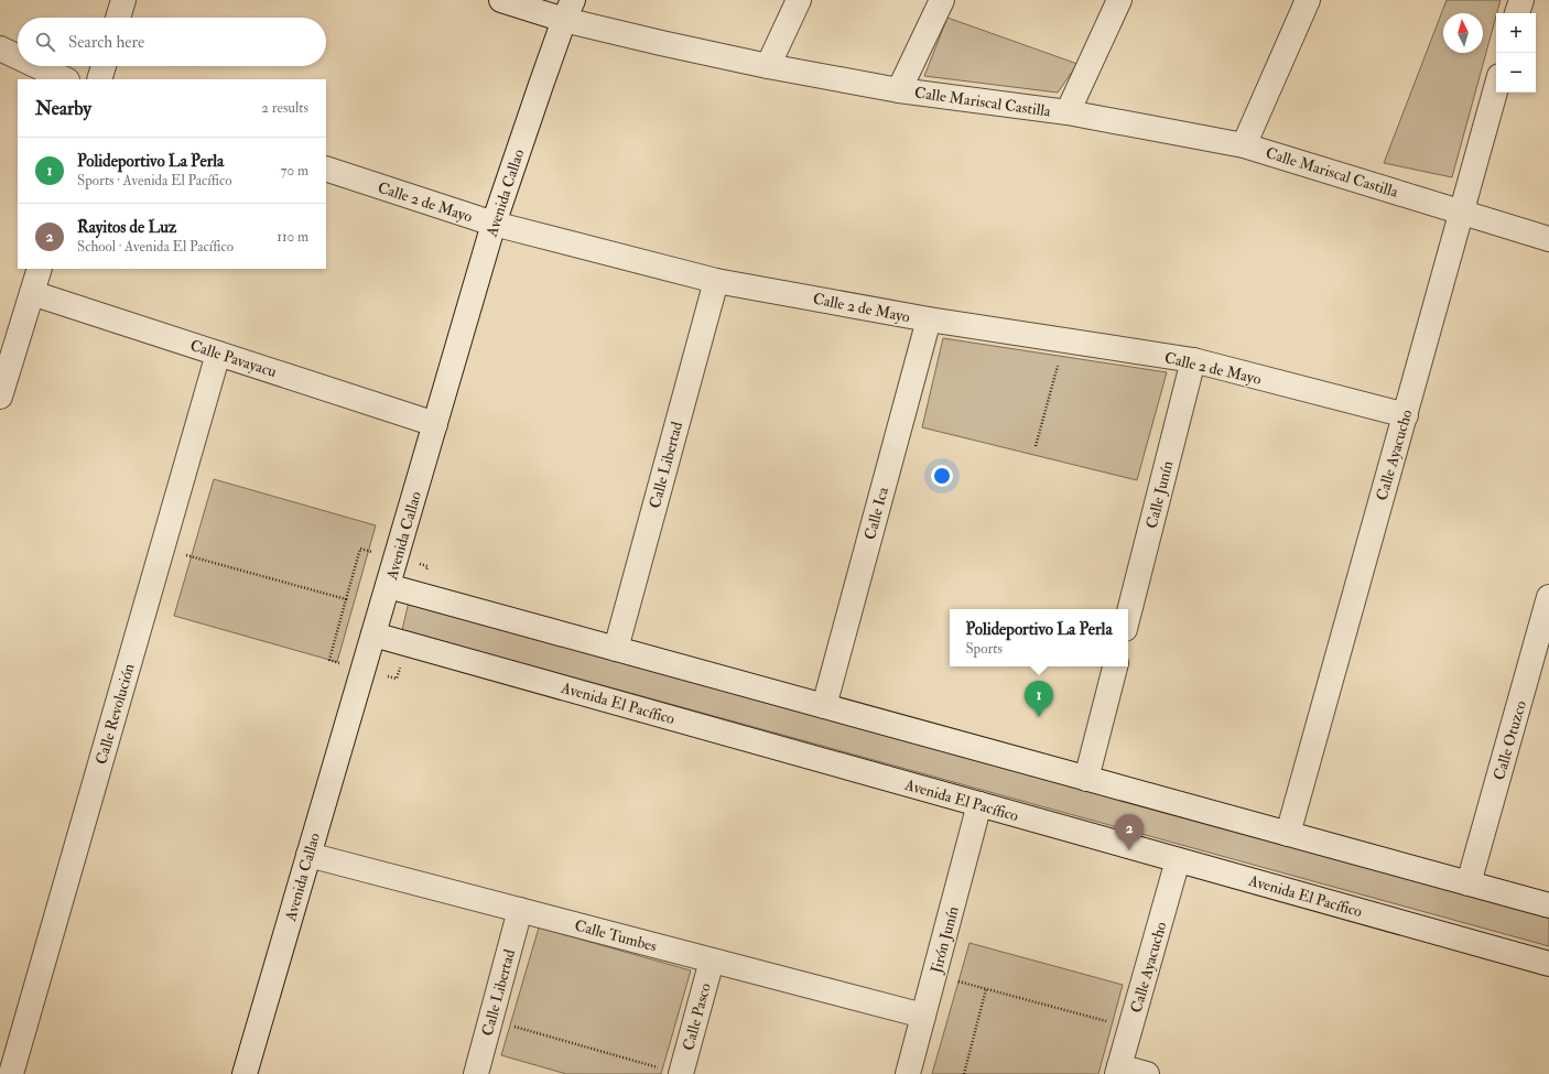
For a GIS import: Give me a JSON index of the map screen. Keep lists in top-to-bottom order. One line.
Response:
{"streets":{"street":["Calle Mariscal Castilla","Avenida Callao","Calle 2 de Mayo","Calle Pavayacu","Calle Ayacucho","Calle Libertad","Calle Junín","Calle Ica","Avenida El Pacífico","Calle Revolución","Calle Otuzco","Calle Tumbes","Jirón Junín","Calle Pasco"]},"crossings":[["Calle Mariscal Castilla","Avenida Callao"],["Calle Mariscal Castilla","Calle Ayacucho"],["Avenida Callao","Calle 2 de Mayo"],["Avenida Callao","Calle Pavayacu"],["Avenida Callao","Avenida El Pacífico"],["Avenida Callao","Calle Tumbes"],["Calle 2 de Mayo","Calle Ayacucho"],["Calle 2 de Mayo","Calle Libertad"],["Calle 2 de Mayo","Calle Junín"],["Calle 2 de Mayo","Calle Ica"],["Calle Pavayacu","Calle Revolución"],["Calle Ayacucho","Avenida El Pacífico"],["Calle Libertad","Calle Tumbes"],["Avenida El Pacífico","Jirón Junín"],["Calle Tumbes","Jirón Junín"],["Calle Tumbes","Calle Pasco"]],"north":"top","page":{"map_buttons":["+","−"],"search":"Search here","heading":["Nearby","2 results"],"list":[{"mark":"1","name":"Polideportivo La Perla","note":"Sports · Avenida El Pacífico","value":"70 m"},{"mark":"2","name":"Rayitos de Luz","note":"School · Avenida El Pacífico","value":"110 m"}],"popup":["Polideportivo La Perla","Sports"],"pins":["1","2"]}}
